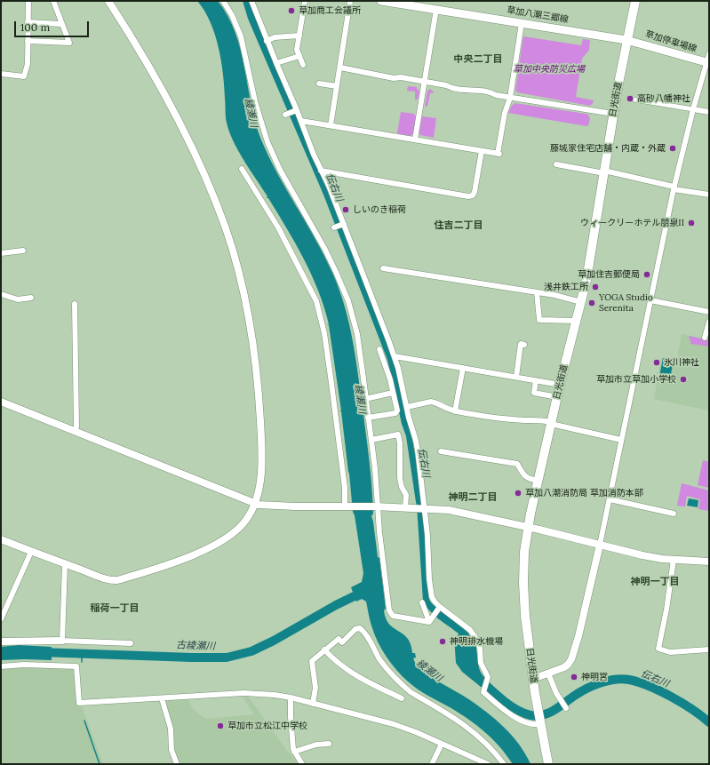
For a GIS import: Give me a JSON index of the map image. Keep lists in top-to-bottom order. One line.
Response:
{"streets":{"main road":["草加八潮三郷線","草加停車場線","日光街道"]},"crossings":[["草加八潮三郷線","草加停車場線"],["草加八潮三郷線","日光街道"],["草加停車場線","日光街道"]],"districts":["中央二丁目","住吉二丁目","神明二丁目","神明一丁目","稲荷一丁目"],"water":["綾瀬川","伝右川","古綾瀬川"],"parks":["草加中央防災広場"],"places":["草加商工会議所","高砂八幡神社","藤城家住宅店舗・内蔵・外蔵","しいのき稲荷","ウィークリーホテル朋泉II","草加住吉郵便局","浅井鉄工所","YOGA Studio Serenita","氷川神社","草加市立草加小学校","草加八潮消防局 草加消防本部","神明排水機場","神明宮","草加市立松江中学校"],"scale_bar":"100 m"}
